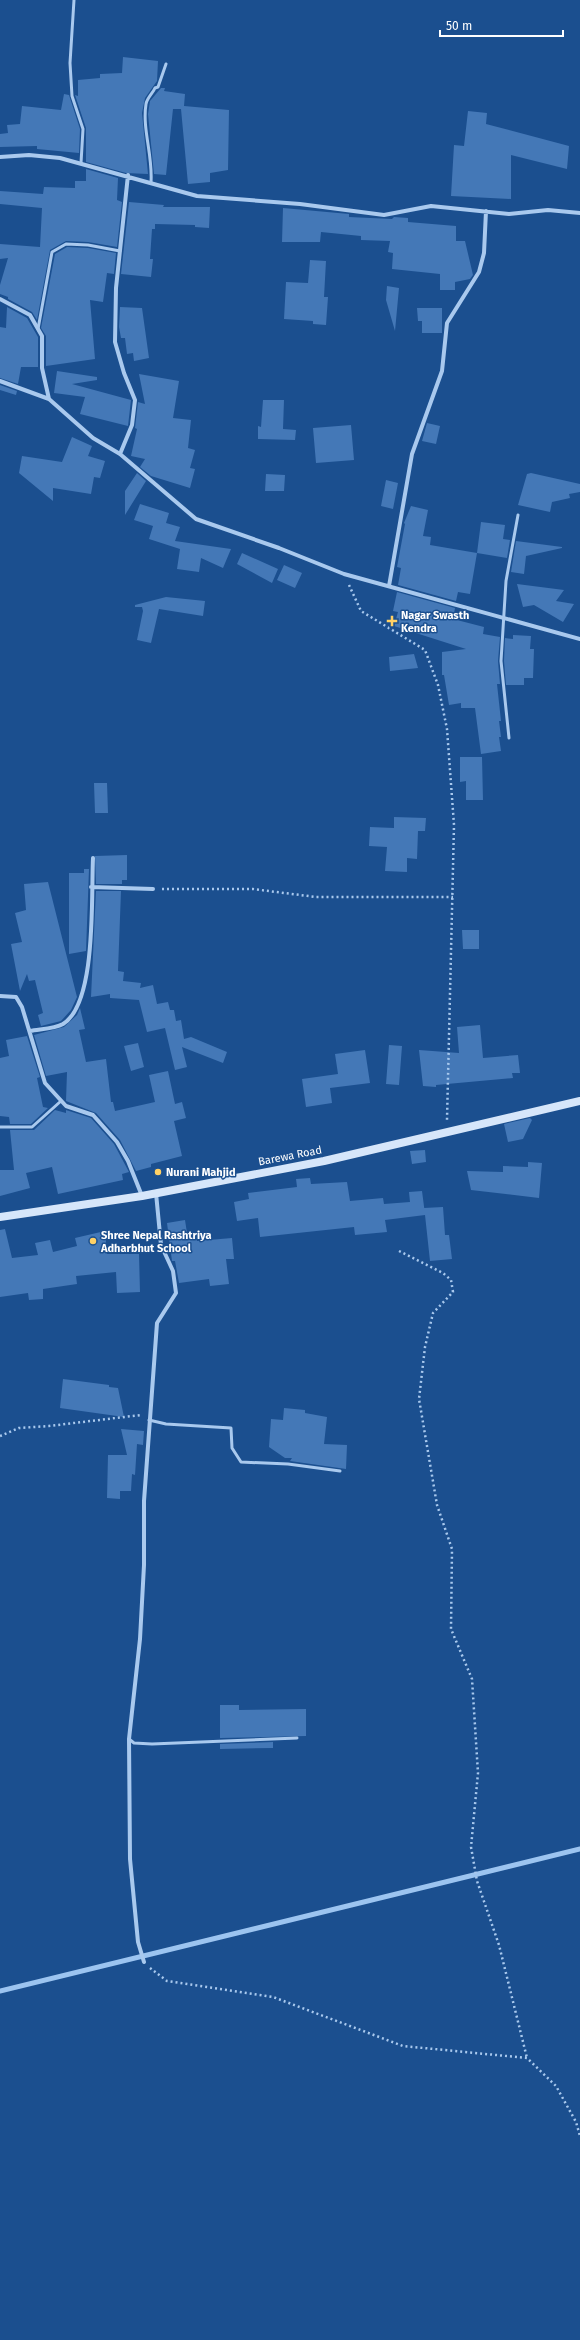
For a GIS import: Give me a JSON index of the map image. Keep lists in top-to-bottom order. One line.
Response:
{"streets":{"main road":["Barewa Road"]},"places":{"health":["Nagar Swasth Kendra"],"other":["Nurani Mahjid","Shree Nepal Rashtriya Adharbhut School"]},"scale_bar":"50 m"}
